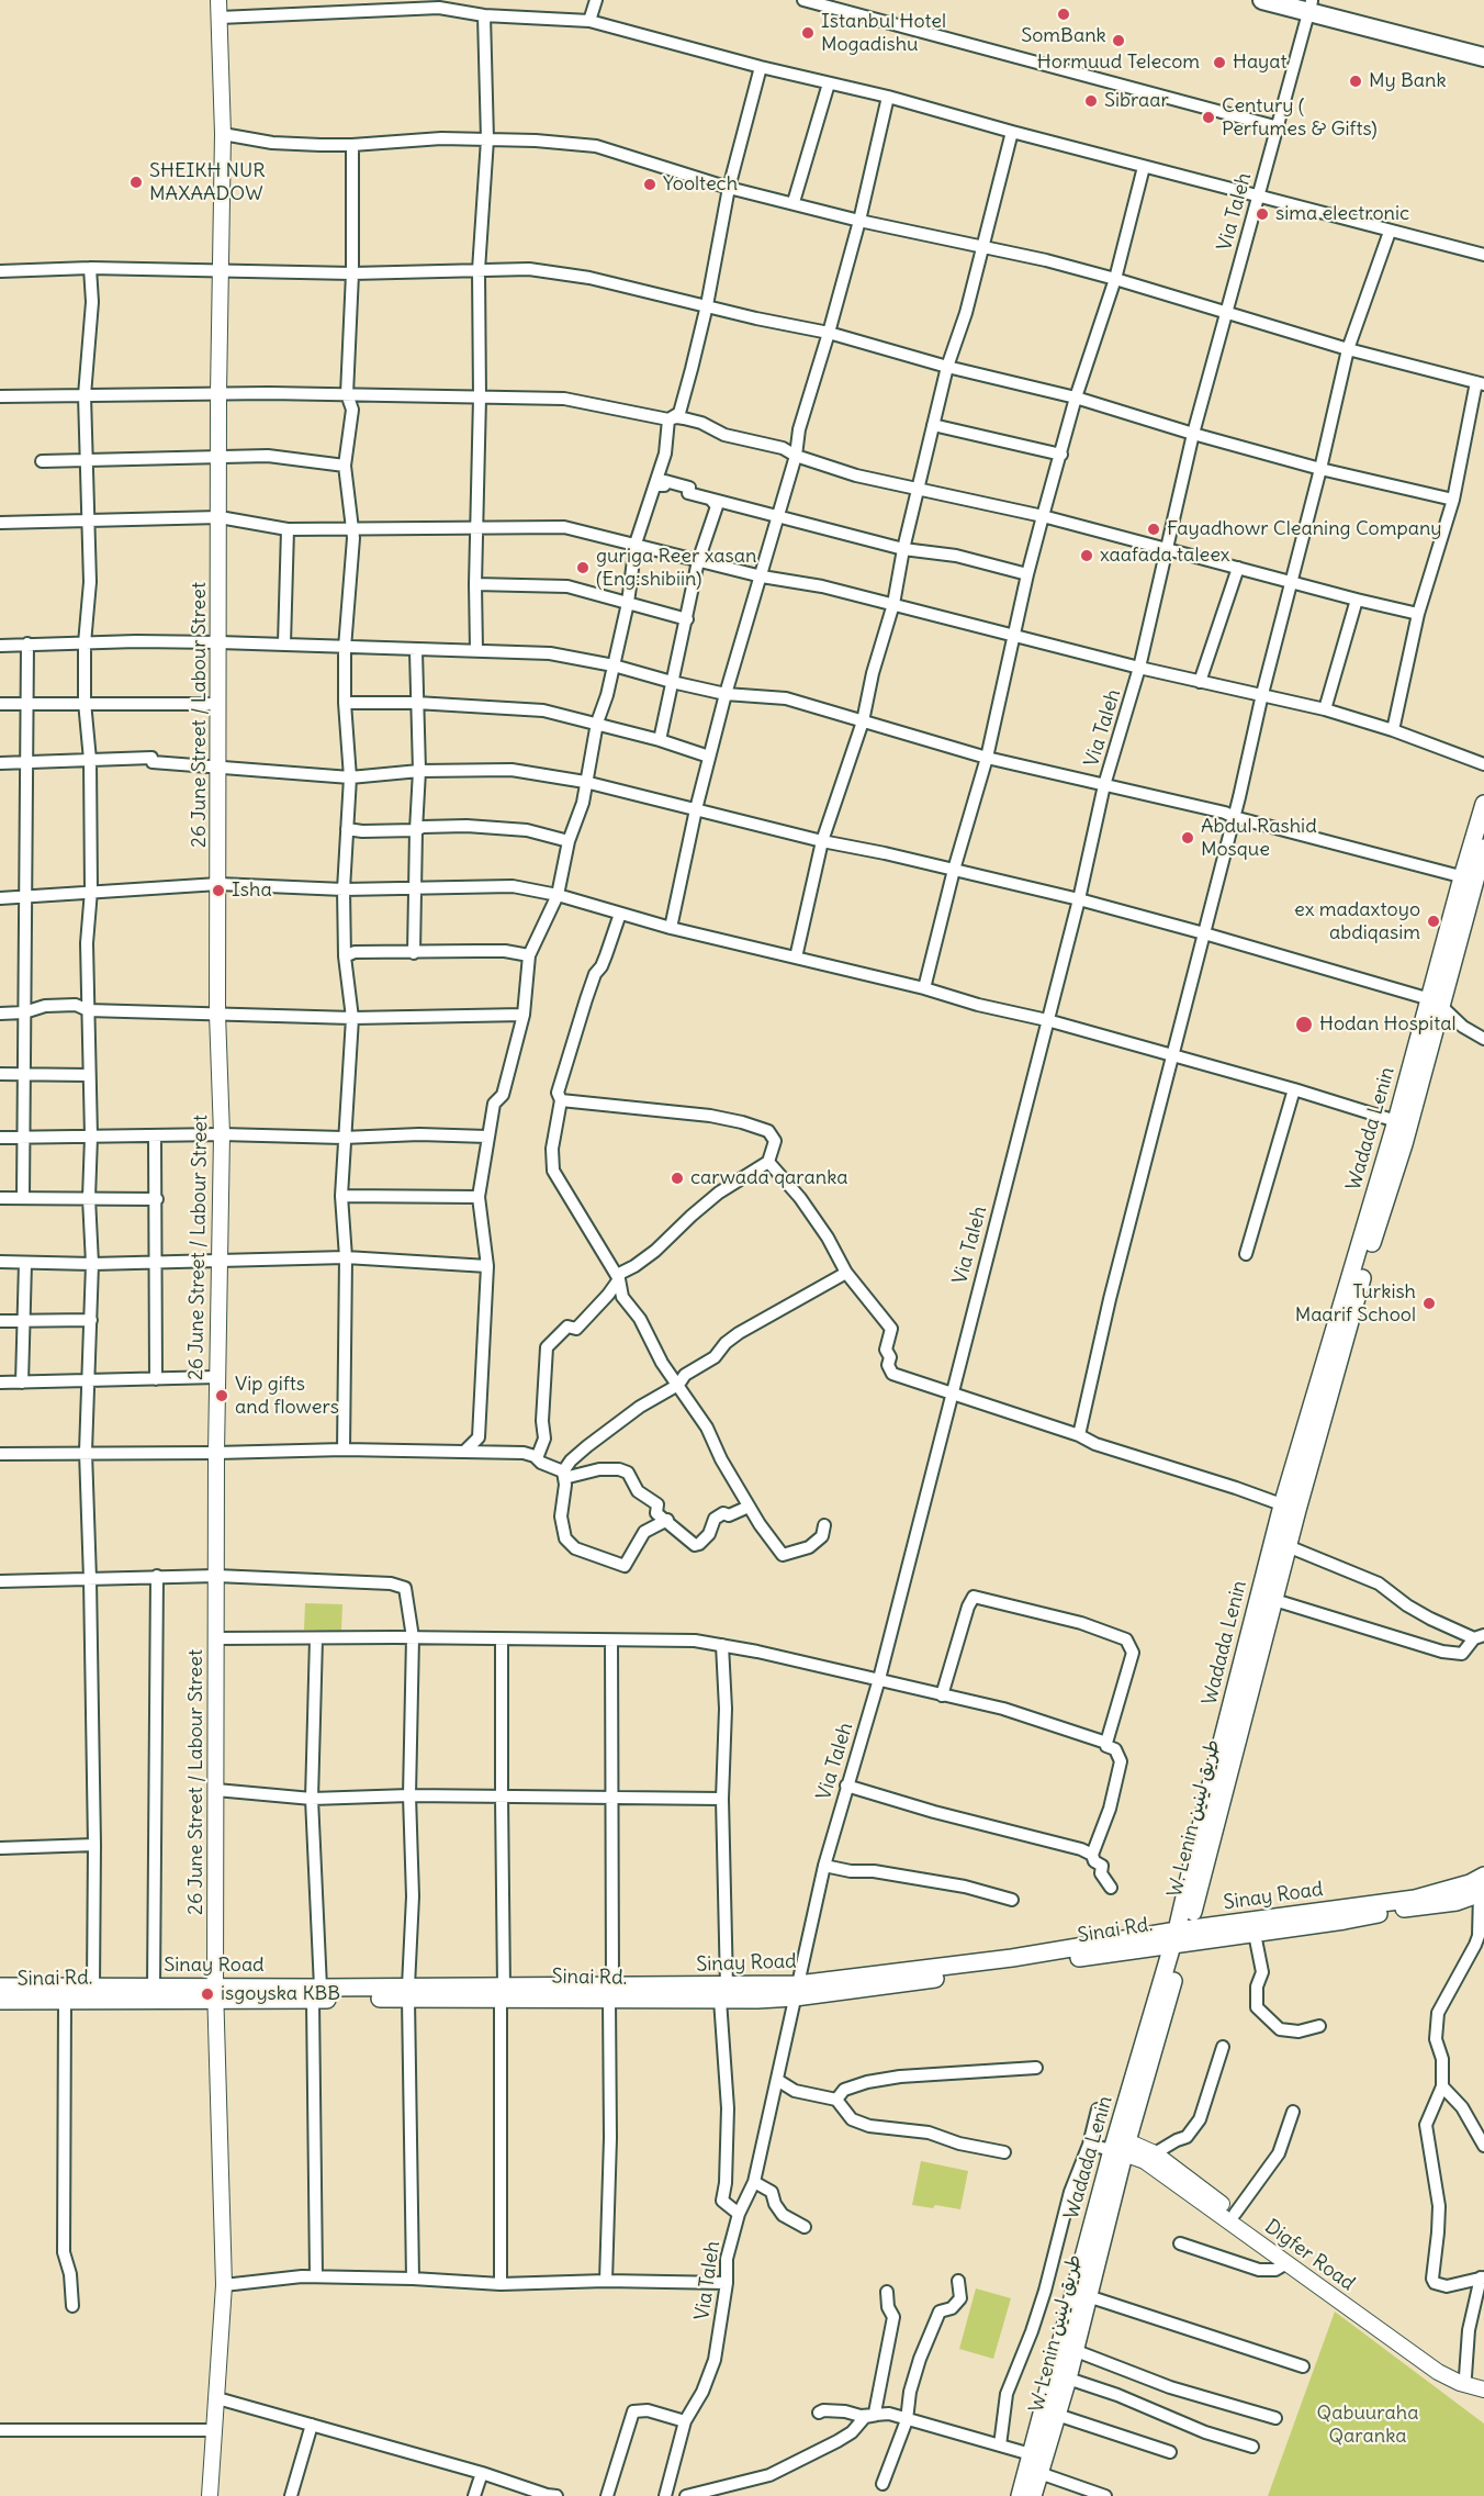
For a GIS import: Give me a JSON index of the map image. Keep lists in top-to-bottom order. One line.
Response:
{"streets":{"main road":["Wadada Lenin","W. Lenin طريق لينين","Sinay Road","Sinai Rd."],"street":["Via Taleh","26 June Street / Labour Street","Digfer Road"]},"crossings":[["Via Taleh","Sinay Road"],["26 June Street / Labour Street","Sinay Road"],["26 June Street / Labour Street","Sinai Rd."],["Wadada Lenin","W. Lenin طريق لينين"],["Wadada Lenin","Sinay Road"],["Wadada Lenin","Digfer Road"],["W. Lenin طريق لينين","Sinay Road"],["W. Lenin طريق لينين","Digfer Road"],["Sinay Road","Sinai Rd."]],"parks":["Qabuuraha Qaranka"],"places":["SomBank","Istanbul Hotel Mogadishu","Hormuud Telecom","Hayat","My Bank","Sibraar","Century ( Perfumes & Gifts)","SHEIKH NUR MAXAADOW","Yooltech","sima electronic","Fayadhowr Cleaning Company","xaafada taleex","guriga Reer xasan (Eng:shibiin)","Abdul Rashid Mosque","Isha","ex madaxtoyo abdiqasim","Hodan Hospital","carwada qaranka","Turkish Maarif School","Vip gifts and flowers","isgoyska KBB"]}
